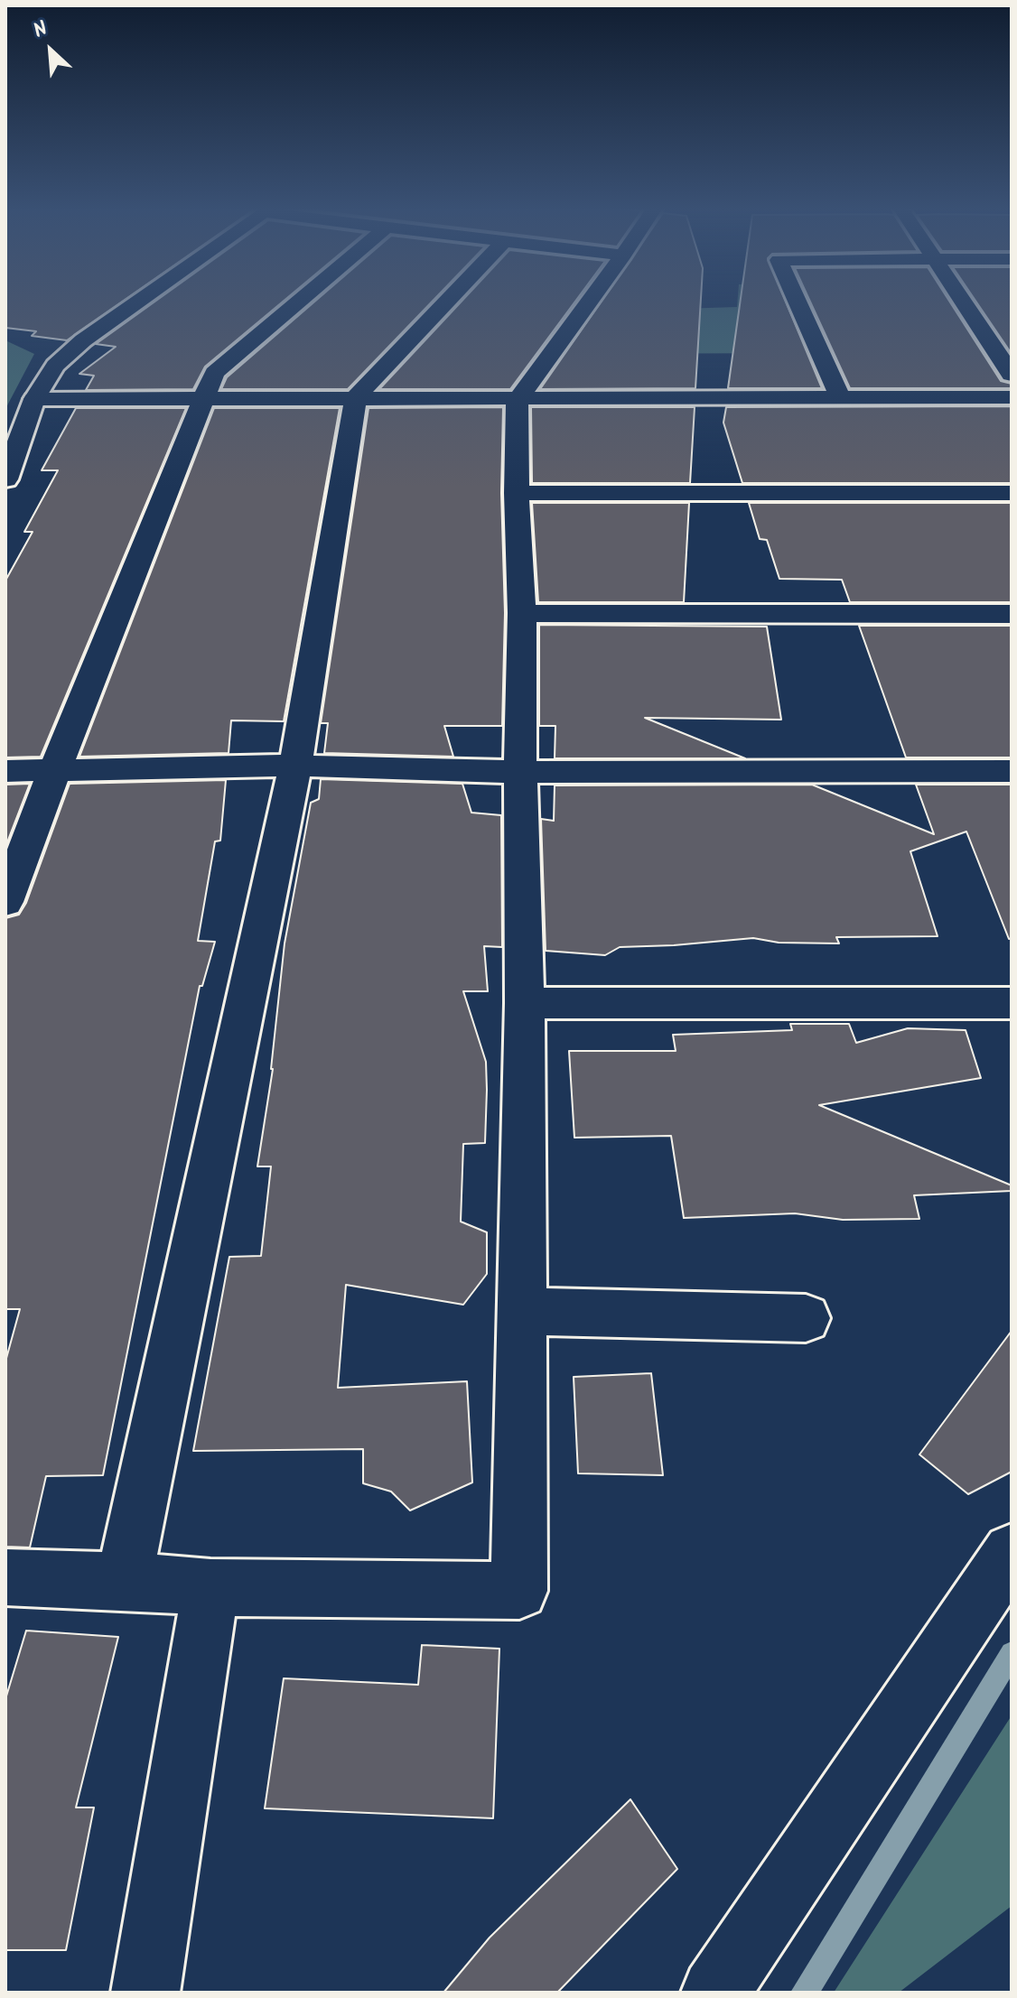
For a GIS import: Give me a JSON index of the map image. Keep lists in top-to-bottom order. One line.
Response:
{"north":"top left"}
